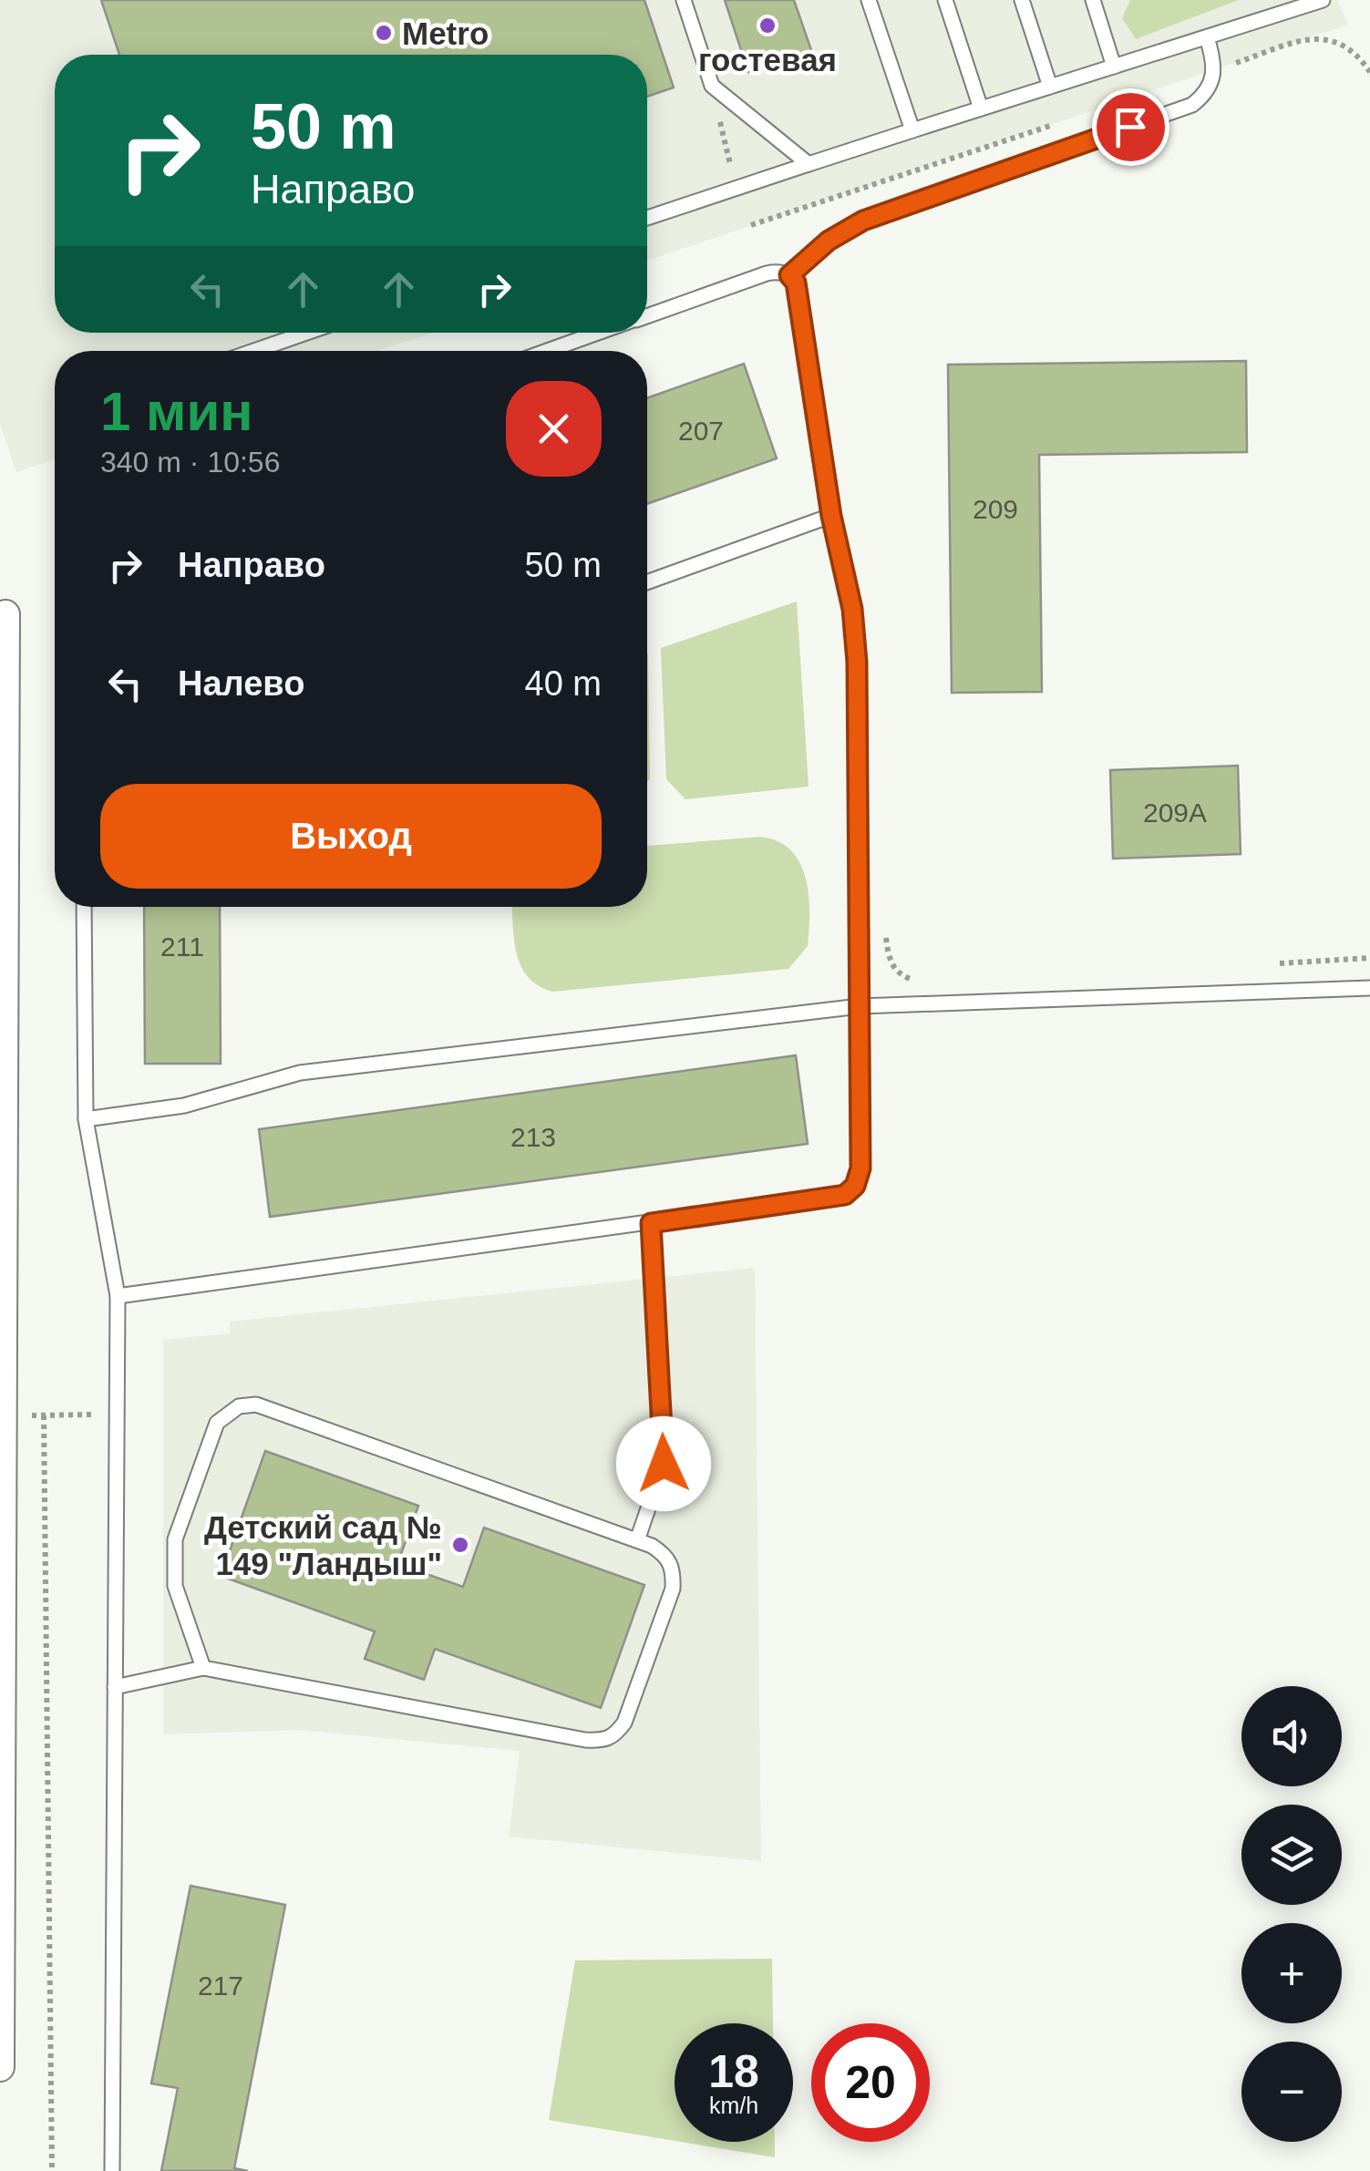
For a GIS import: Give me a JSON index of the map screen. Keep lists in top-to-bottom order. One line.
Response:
{"places":["гостевая","Metro","Детский сад № 149 \"Ландыш\""],"house_numbers":["207","209","209А","211","213","217"],"page":{"turn":["50 m","Направо"],"heading":["1 мин","340 m · 10:56"],"list":[{"name":"Направо","value":"50 m"},{"name":"Налево","value":"40 m"}],"buttons":"Выход","map_buttons":["+","−"],"speed":"18 km/h","limit":"20"}}
